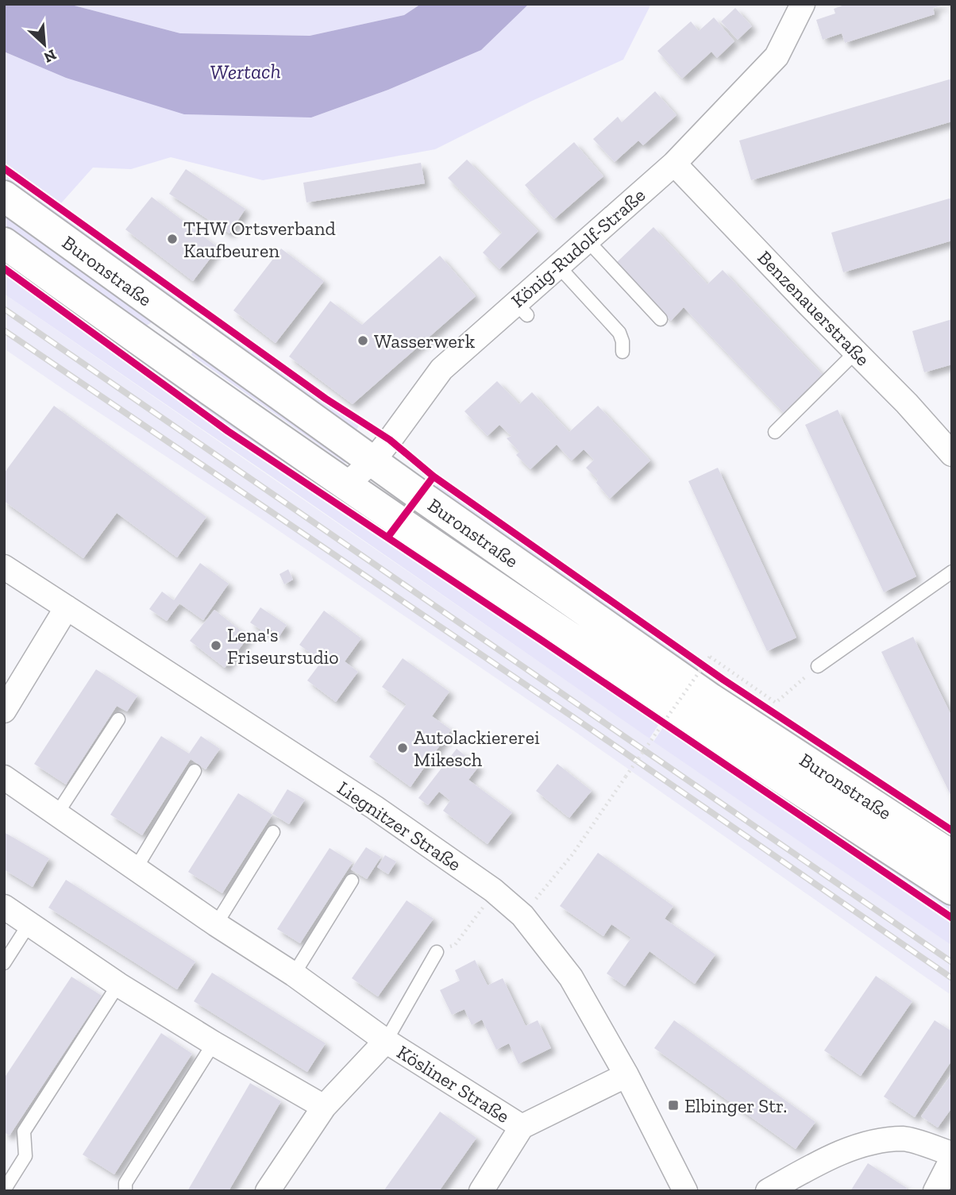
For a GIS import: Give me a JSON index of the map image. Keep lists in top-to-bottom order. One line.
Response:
{"streets":{"street":["König-Rudolf-Straße","Buronstraße","Benzenauerstraße","Liegnitzer Straße","Kösliner Straße"]},"crossings":[["König-Rudolf-Straße","Buronstraße"],["König-Rudolf-Straße","Benzenauerstraße"]],"water":["Wertach"],"places":{"other":["THW Ortsverband Kaufbeuren","Wasserwerk","Lena's Friseurstudio","Autolackiererei Mikesch"],"transit":["Elbinger Str."]},"north":"bottom right"}
